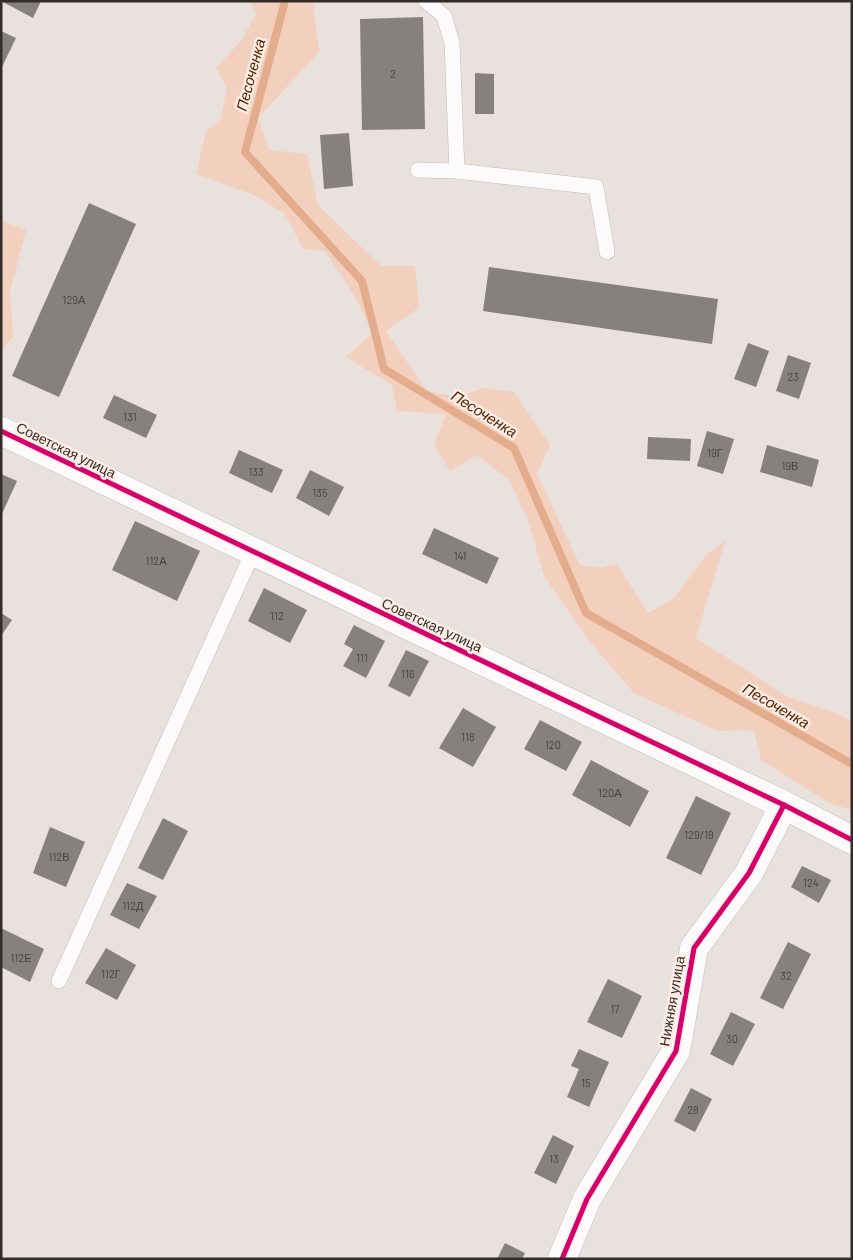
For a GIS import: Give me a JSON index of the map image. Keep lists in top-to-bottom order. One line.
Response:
{"streets":{"street":["Советская улица","Нижняя улица"]},"crossings":[["Советская улица","Нижняя улица"]],"water":["Песоченка"],"house_numbers":["2","129А","23","131","19Г","19В","133","135","141","112А","112","111","116","118","120","120А","129/19","112В","124","112Д","112Е","112Г","32","17","30","15","28","13"]}
